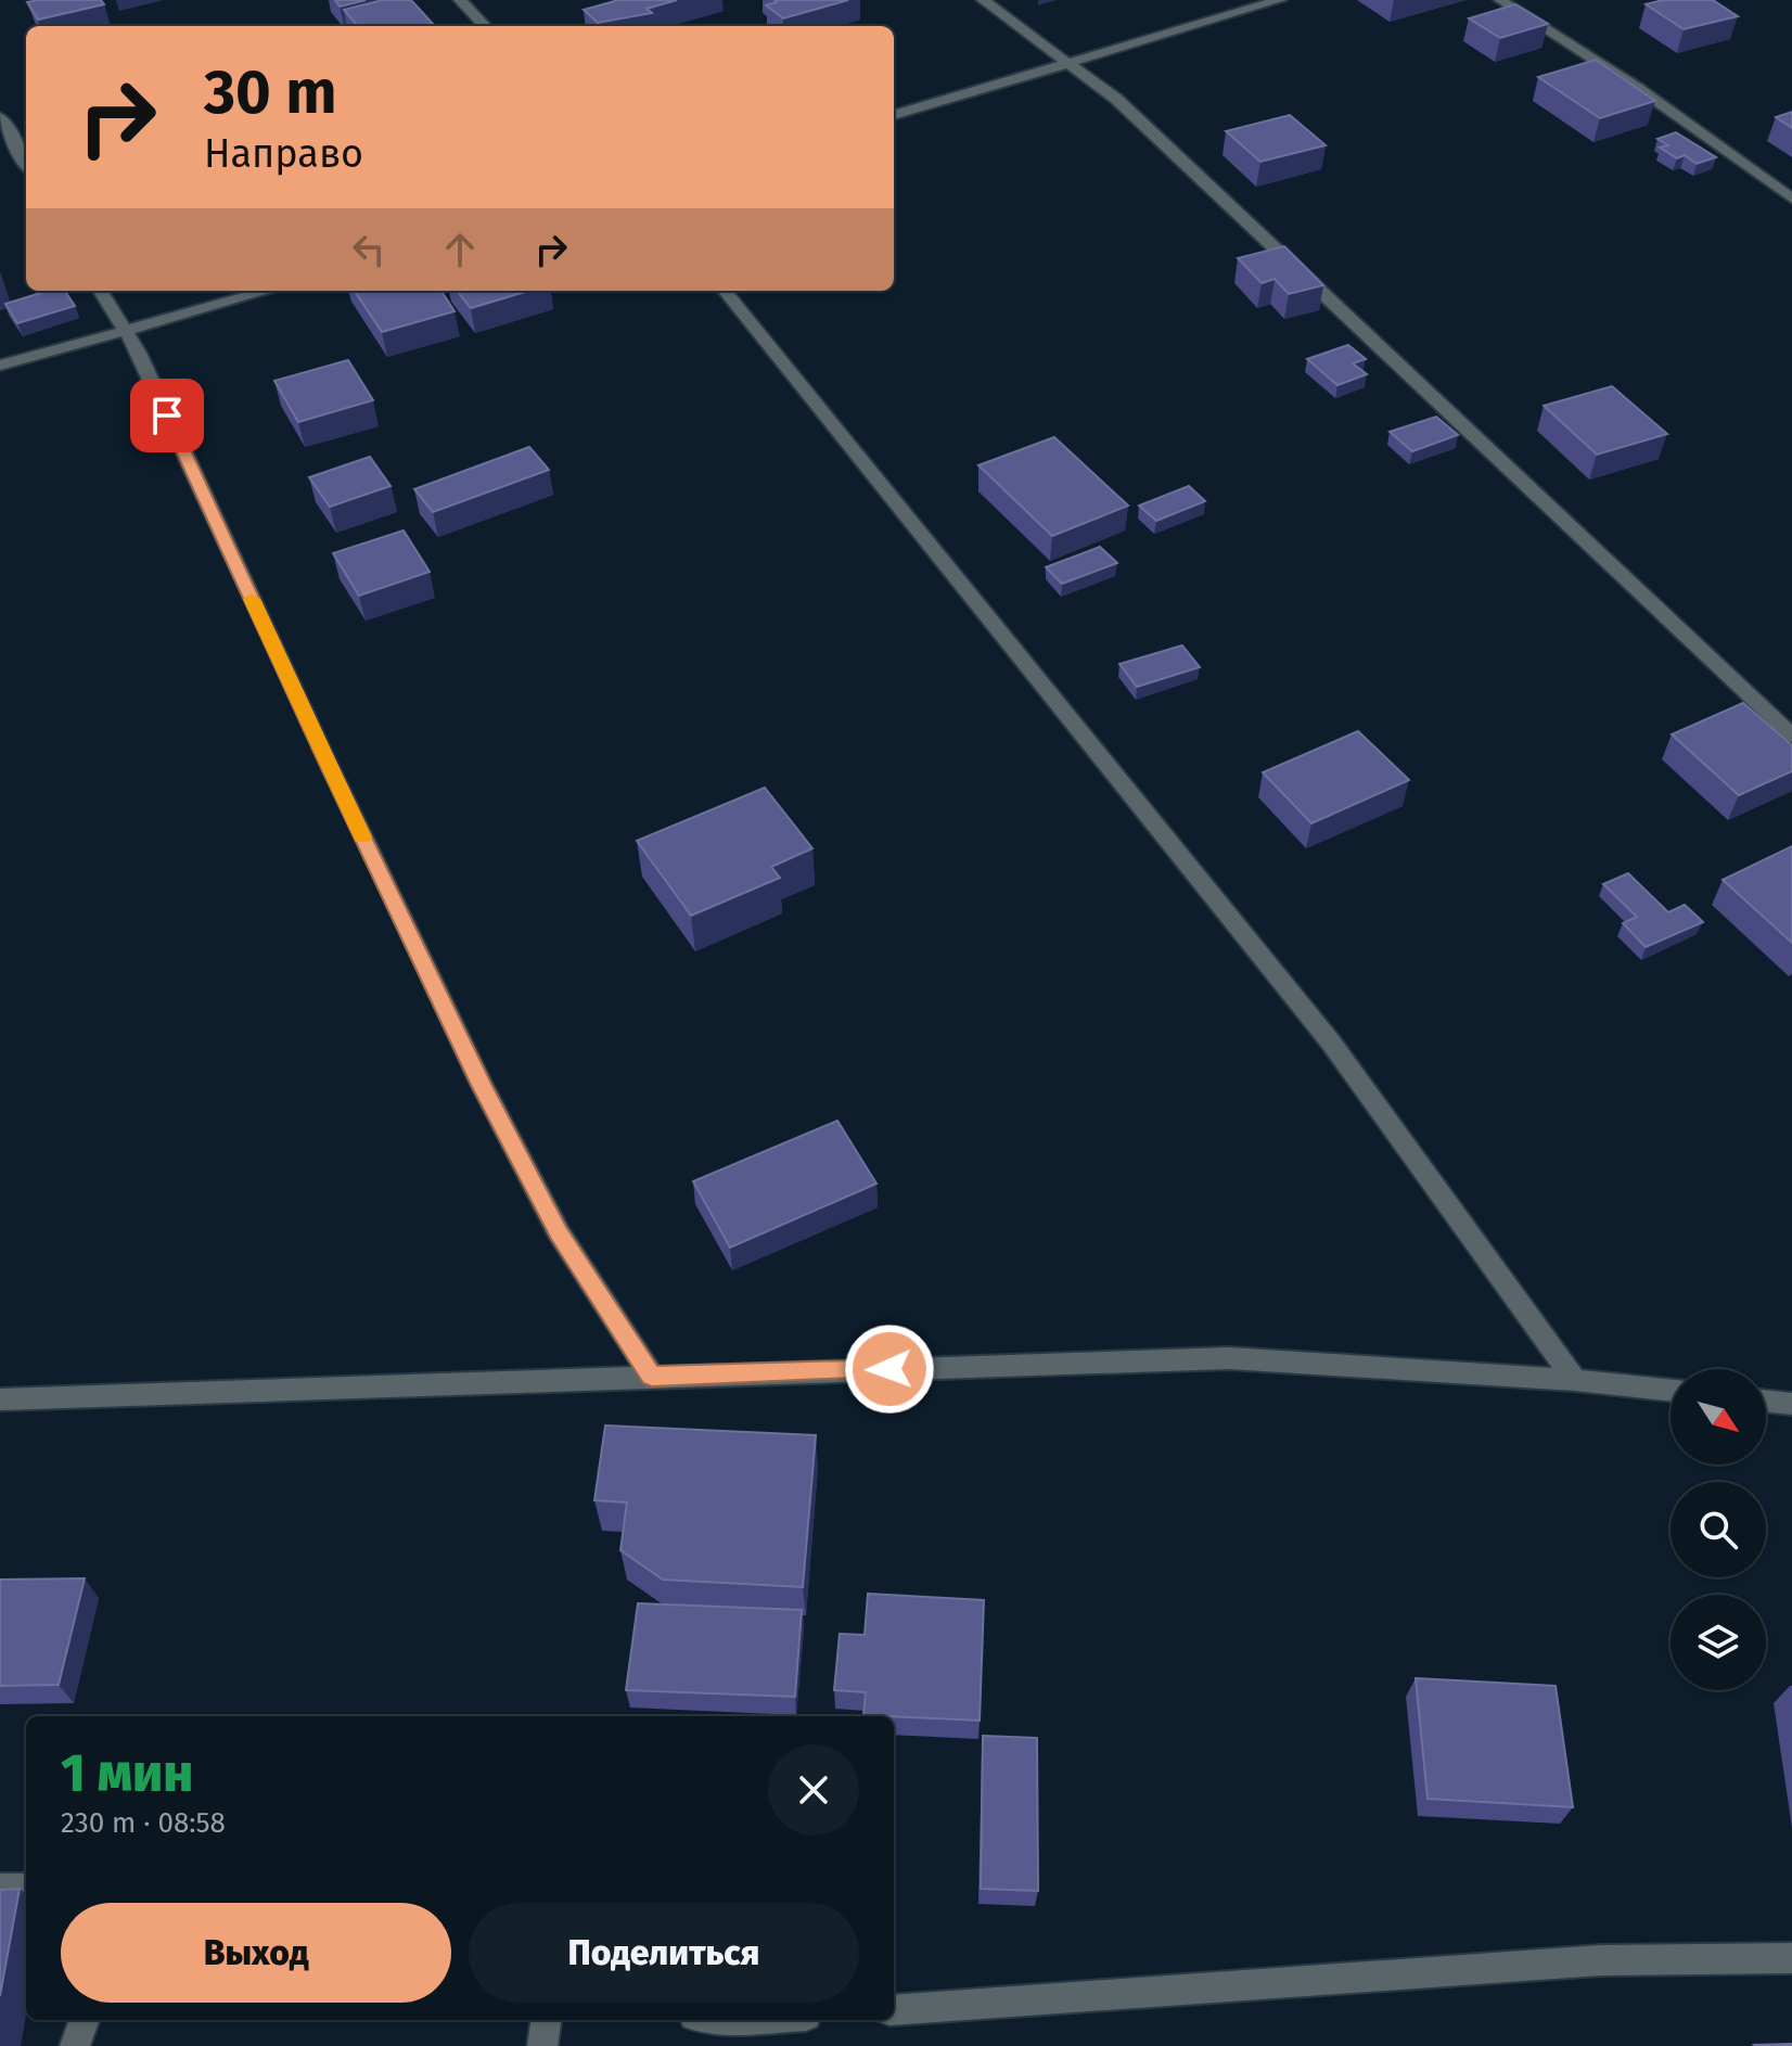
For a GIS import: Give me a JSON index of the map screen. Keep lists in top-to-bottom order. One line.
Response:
{"north":"bottom right","page":{"turn":["30 m","Направо"],"heading":["1 мин","230 m · 08:58"],"buttons":["Выход","Поделиться"]}}
